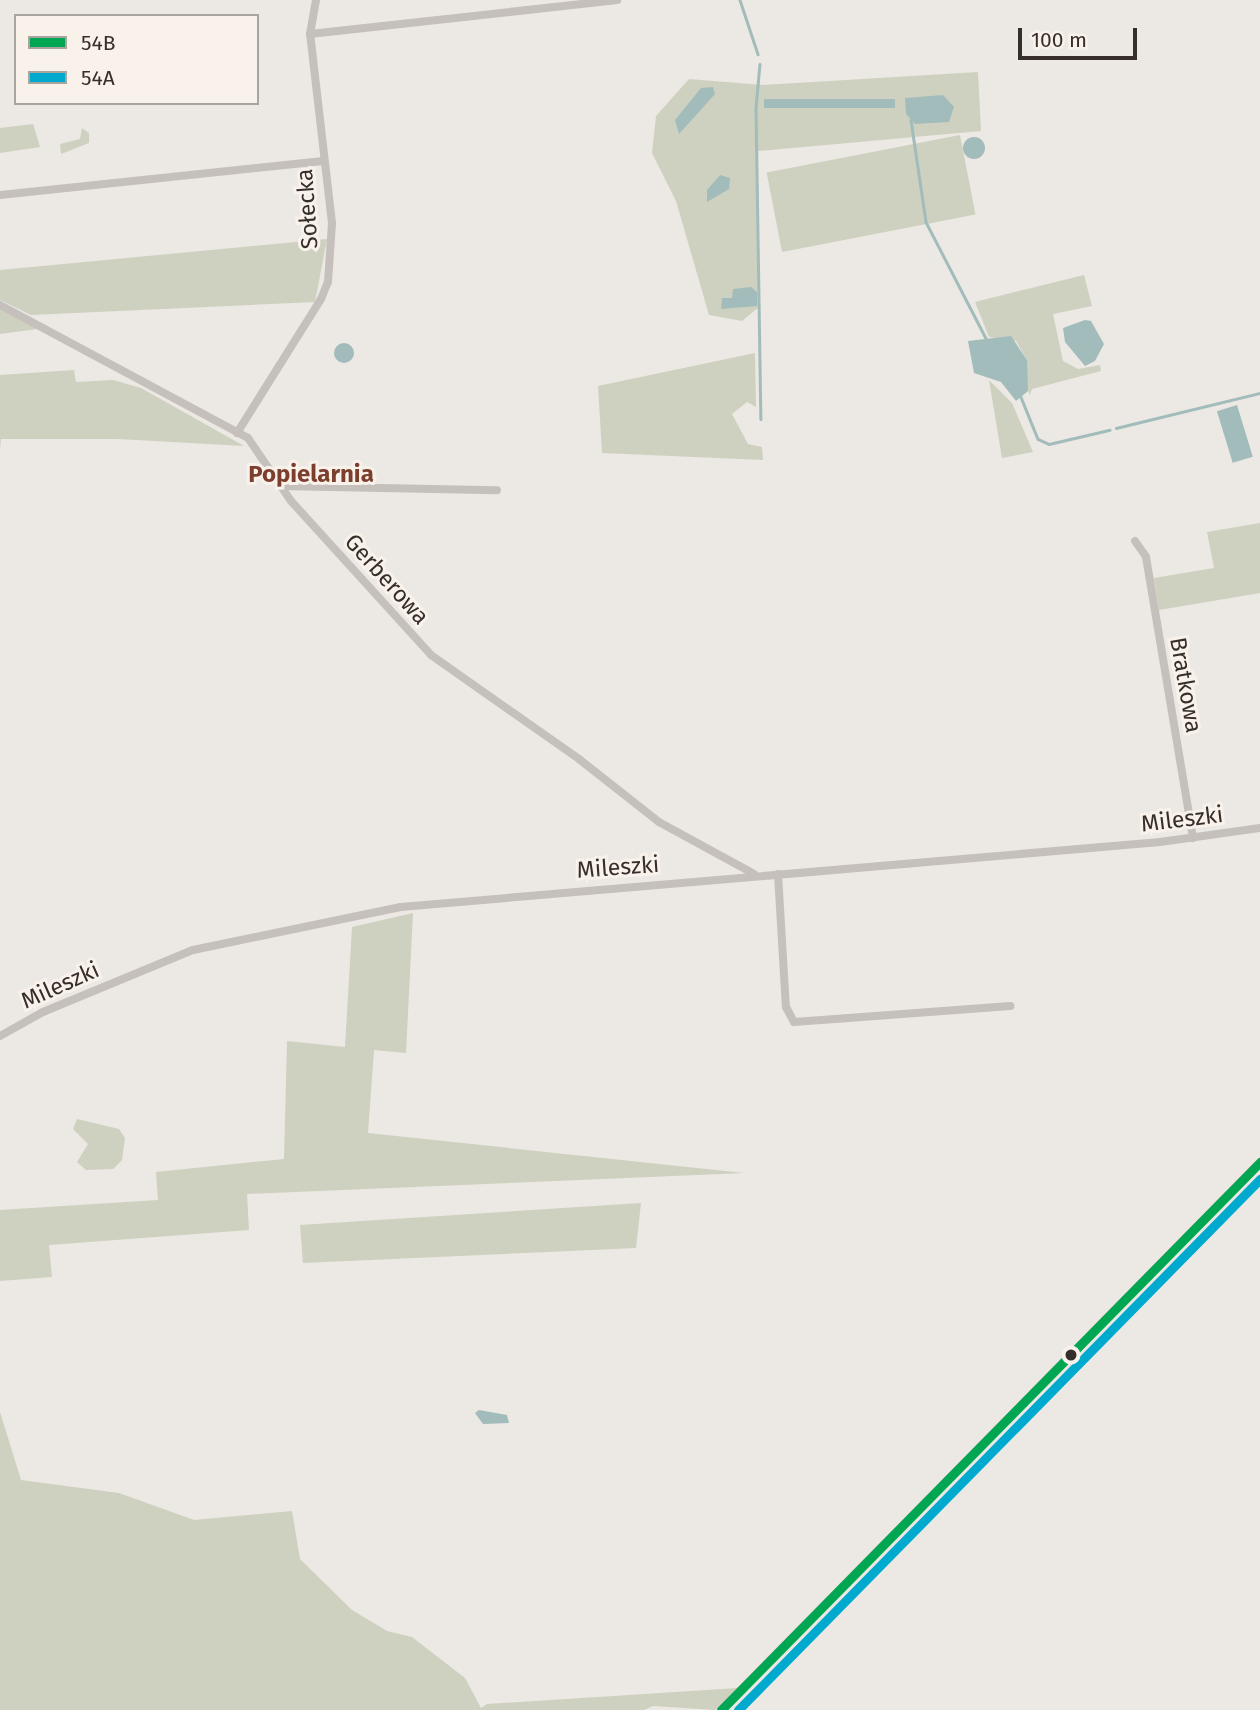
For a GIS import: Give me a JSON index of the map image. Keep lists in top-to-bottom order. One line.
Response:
{"streets":{"street":["Sołecka","Gerberowa","Bratkowa","Mileszki"]},"crossings":[["Sołecka","Gerberowa"],["Gerberowa","Mileszki"],["Bratkowa","Mileszki"]],"districts":["Popielarnia"],"lines":["transit line 54B","transit line 54A"],"legend":["54B","54A"],"scale_bar":"100 m"}
